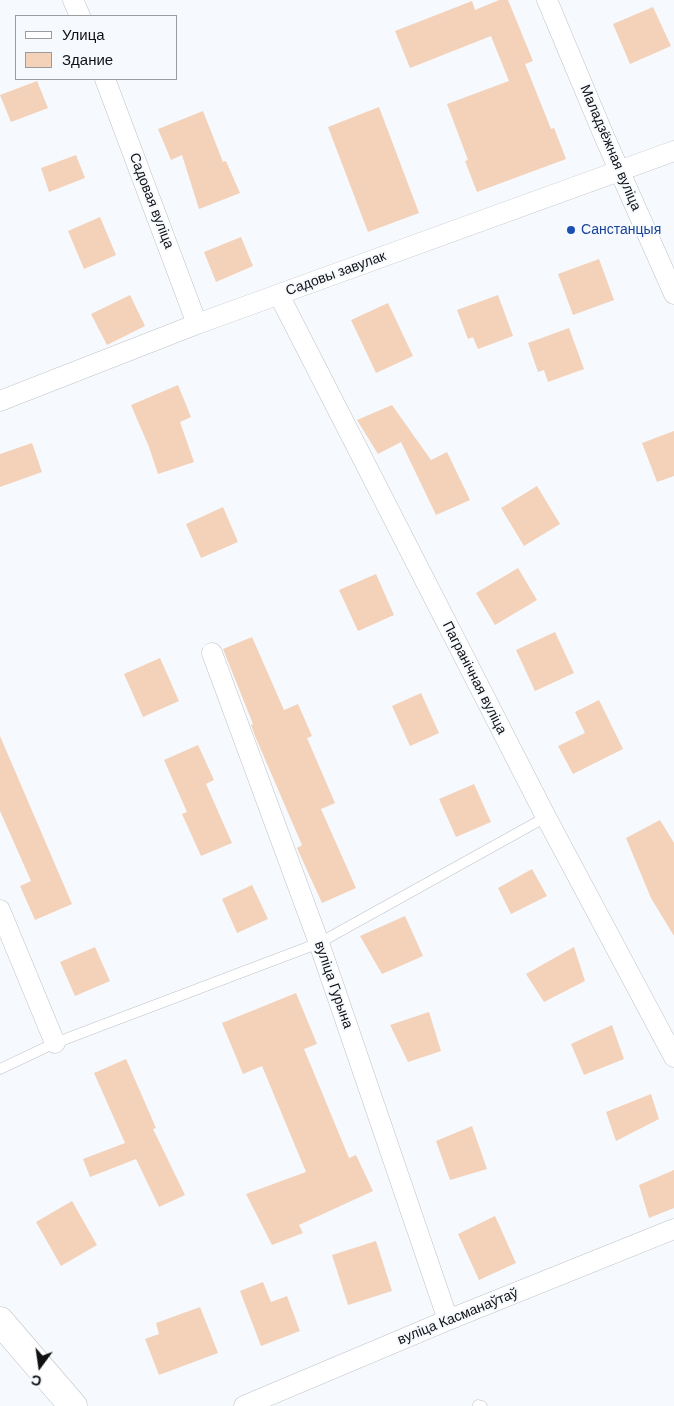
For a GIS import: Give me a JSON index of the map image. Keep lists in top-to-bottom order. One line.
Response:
{"streets":{"street":["Маладзёжная вуліца","Садовая вуліца","Садовы завулак","Пагранічная вуліца","вуліца Гурына","вуліца Касманаўтаў"]},"crossings":[["Маладзёжная вуліца","Садовы завулак"],["Садовая вуліца","Садовы завулак"],["Садовы завулак","Пагранічная вуліца"],["вуліца Гурына","вуліца Касманаўтаў"]],"places":["Санстанцыя"],"legend":["Улица","Здание"],"north":"bottom"}
